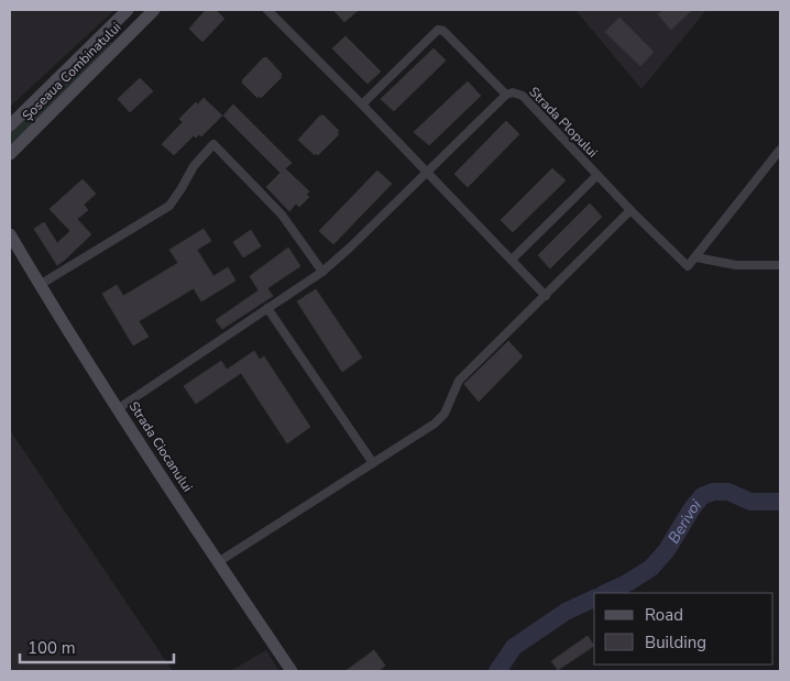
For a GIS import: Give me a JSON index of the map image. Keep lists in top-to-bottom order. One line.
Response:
{"streets":{"main road":["Șoseaua Combinatului","Strada Ciocanului"],"street":["Strada Plopului"]},"crossings":[["Strada Plopului","Strada Ciocanului"]],"water":["Berivoi"],"legend":["Road","Building"],"scale_bar":"100 m"}
